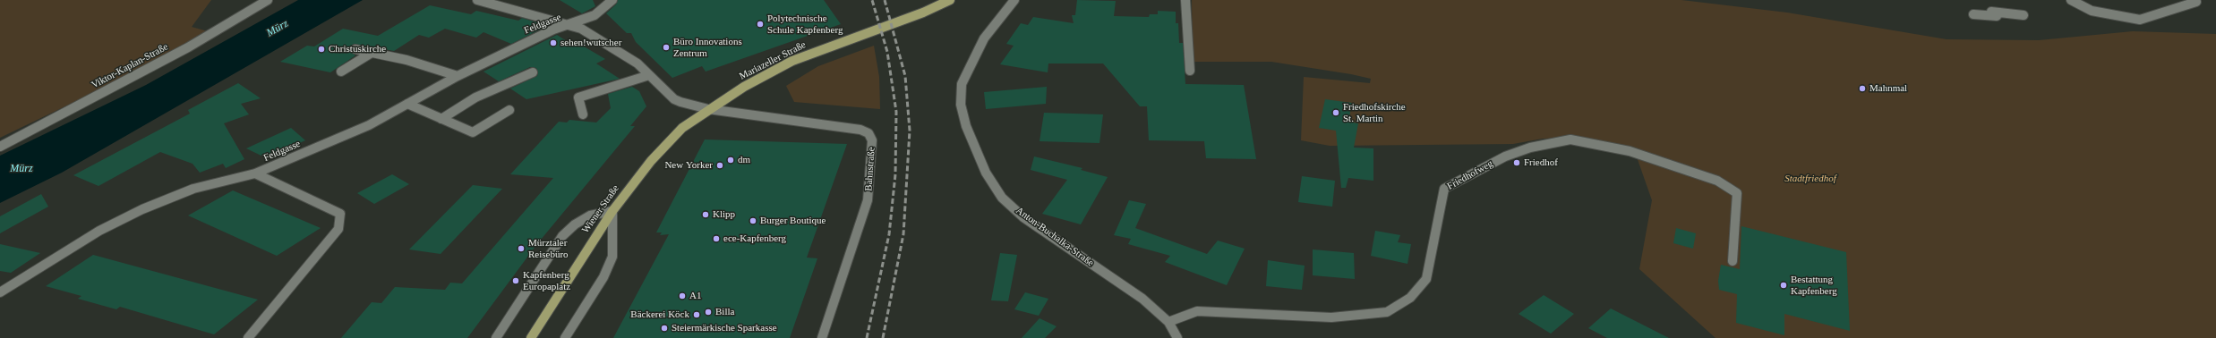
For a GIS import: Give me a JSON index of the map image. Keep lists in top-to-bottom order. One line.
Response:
{"streets":{"main road":["Mariazeller Straße","Wiener Straße"],"street":["Feldgasse","Viktor-Kaplan-Straße","Bahnstraße","Friedhofweg","Anton-Buchalka-Straße"]},"crossings":[["Feldgasse","Bahnstraße"],["Mariazeller Straße","Bahnstraße"],["Mariazeller Straße","Wiener Straße"],["Bahnstraße","Wiener Straße"],["Friedhofweg","Anton-Buchalka-Straße"]],"water":["Mürz"],"parks":["Stadtfriedhof"],"places":["Polytechnische Schule Kapfenberg","sehen!wutscher","Büro Innovations Zentrum","Christuskirche","Mahnmal","Friedhofskirche St. Martin","dm","Friedhof","New Yorker","Klipp","Burger Boutique","ece-Kapfenberg","Mürztaler Reisebüro","Kapfenberg Europaplatz","Bestattung Kapfenberg","A1","Billa","Bäckerei Köck","Steiermärkische Sparkasse"]}
